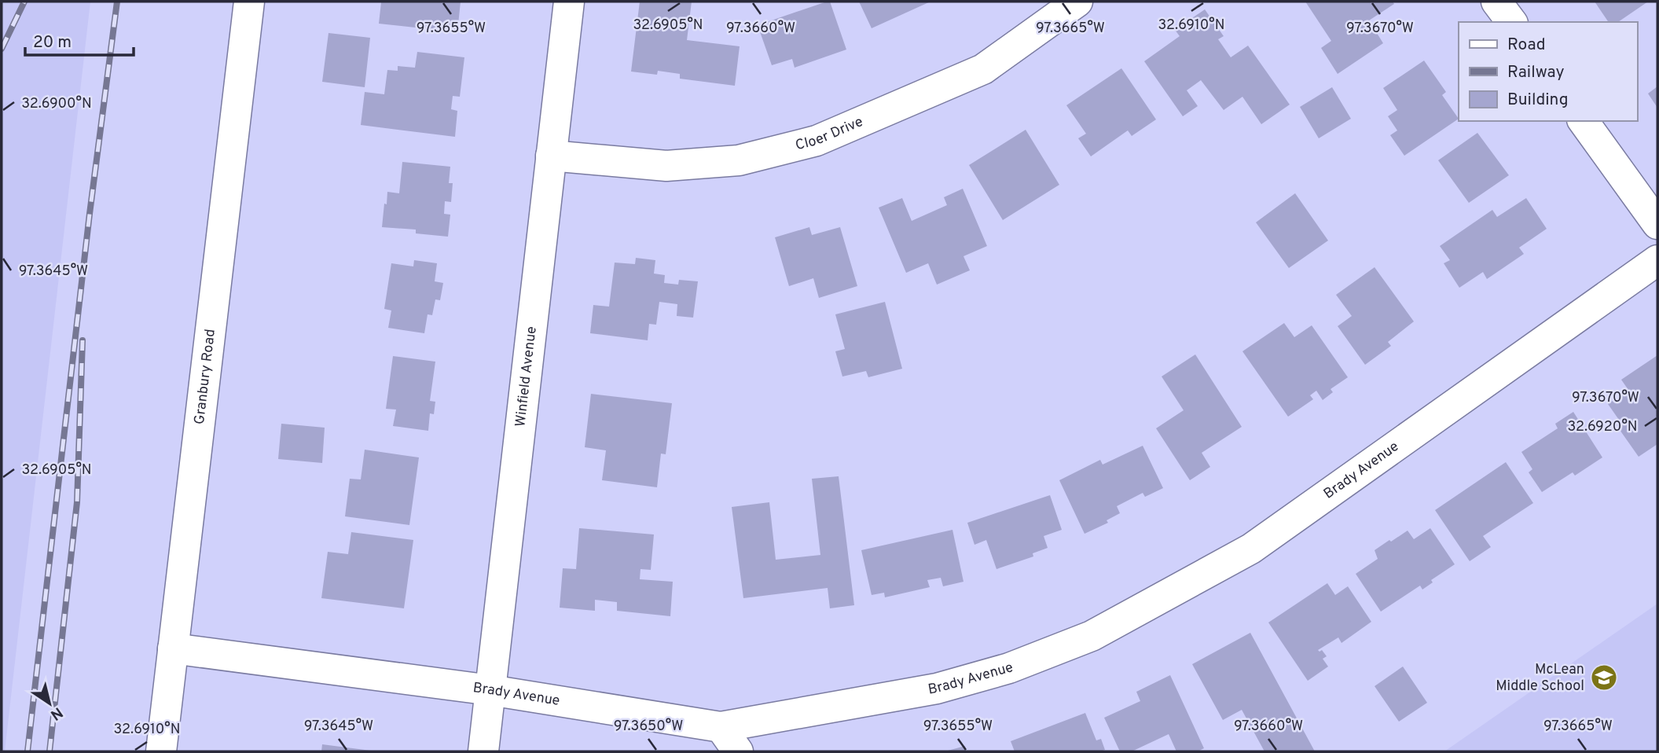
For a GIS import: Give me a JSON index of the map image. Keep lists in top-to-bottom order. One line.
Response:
{"streets":{"street":["Cloer Drive","Granbury Road","Winfield Avenue","Brady Avenue"]},"crossings":[["Cloer Drive","Winfield Avenue"],["Granbury Road","Brady Avenue"],["Winfield Avenue","Brady Avenue"]],"places":{"school or university":["McLean Middle School"]},"legend":["Road","Railway","Building"],"scale_bar":"20 m","north":"bottom right","coordinates":["32.6905°N","32.6910°N","97.3655°W","97.3660°W","97.3665°W","97.3670°W","32.6900°N","97.3645°W","32.6920°N","97.3650°W"]}
